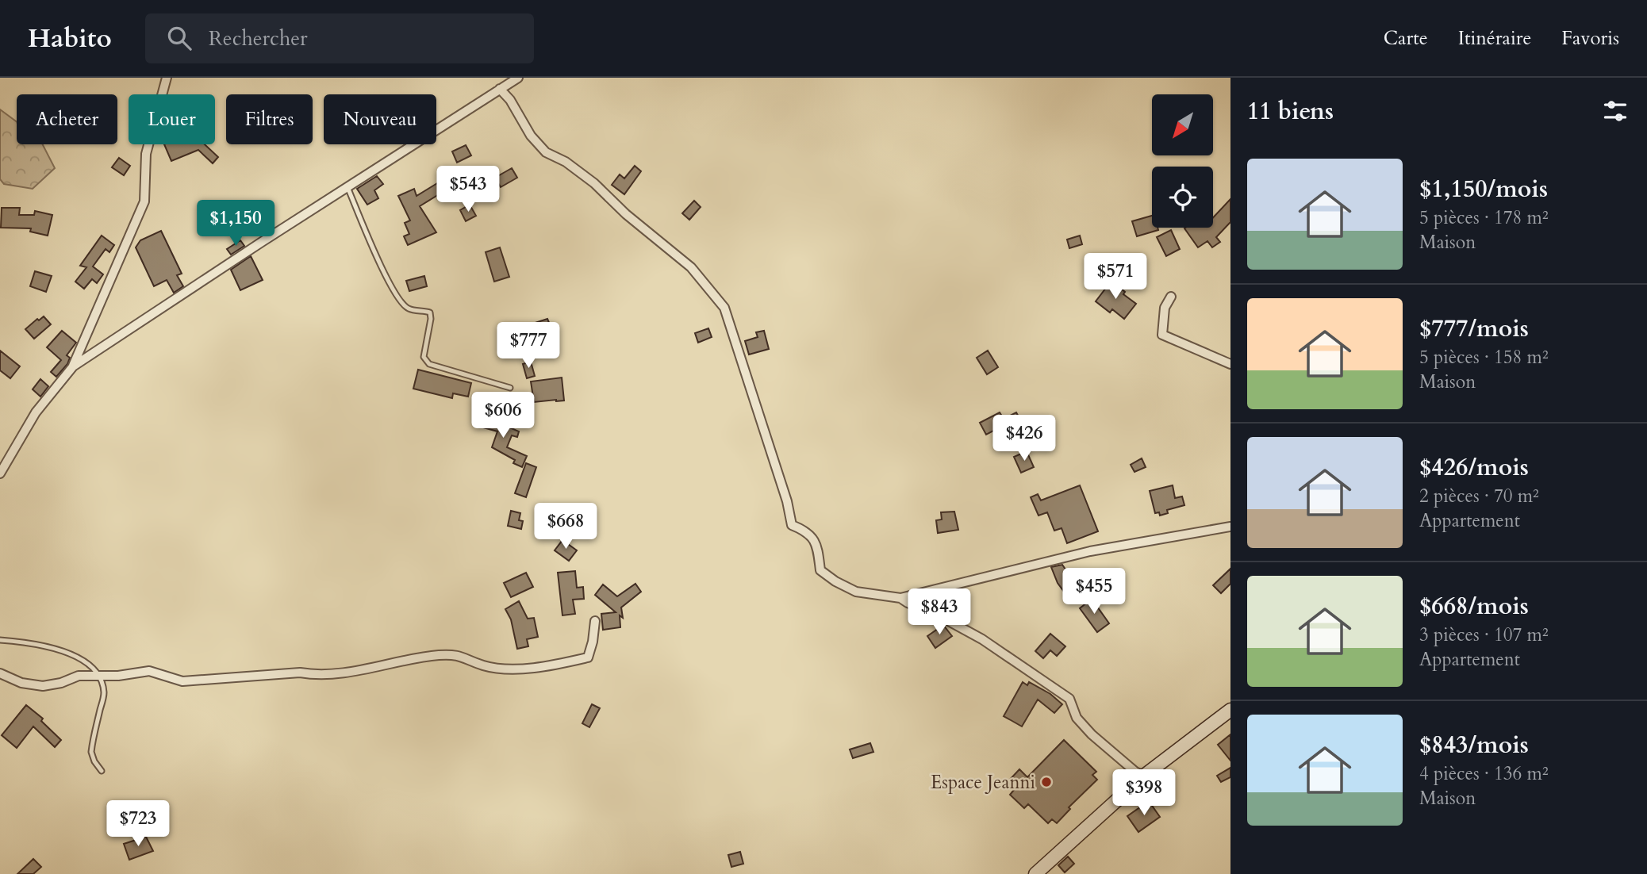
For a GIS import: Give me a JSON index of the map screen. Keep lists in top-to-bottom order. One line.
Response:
{"places":["Espace Jeanni"],"north":"bottom left","page":{"header":"Habito","search":"Rechercher","nav":["Carte","Itinéraire","Favoris"],"heading":"11 biens","chip":["Acheter","Louer","Filtres","Nouveau"],"list":[{"name":"$1,150/mois","note":"5 pièces · 178 m² · Maison"},{"name":"$777/mois","note":"5 pièces · 158 m² · Maison"},{"name":"$426/mois","note":"2 pièces · 70 m² · Appartement"},{"name":"$668/mois","note":"3 pièces · 107 m² · Appartement"},{"name":"$843/mois","note":"4 pièces · 136 m² · Maison"}],"price":["$543","$1,150","$571","$777","$606","$426","$668","$455","$843","$398","$723"]}}
